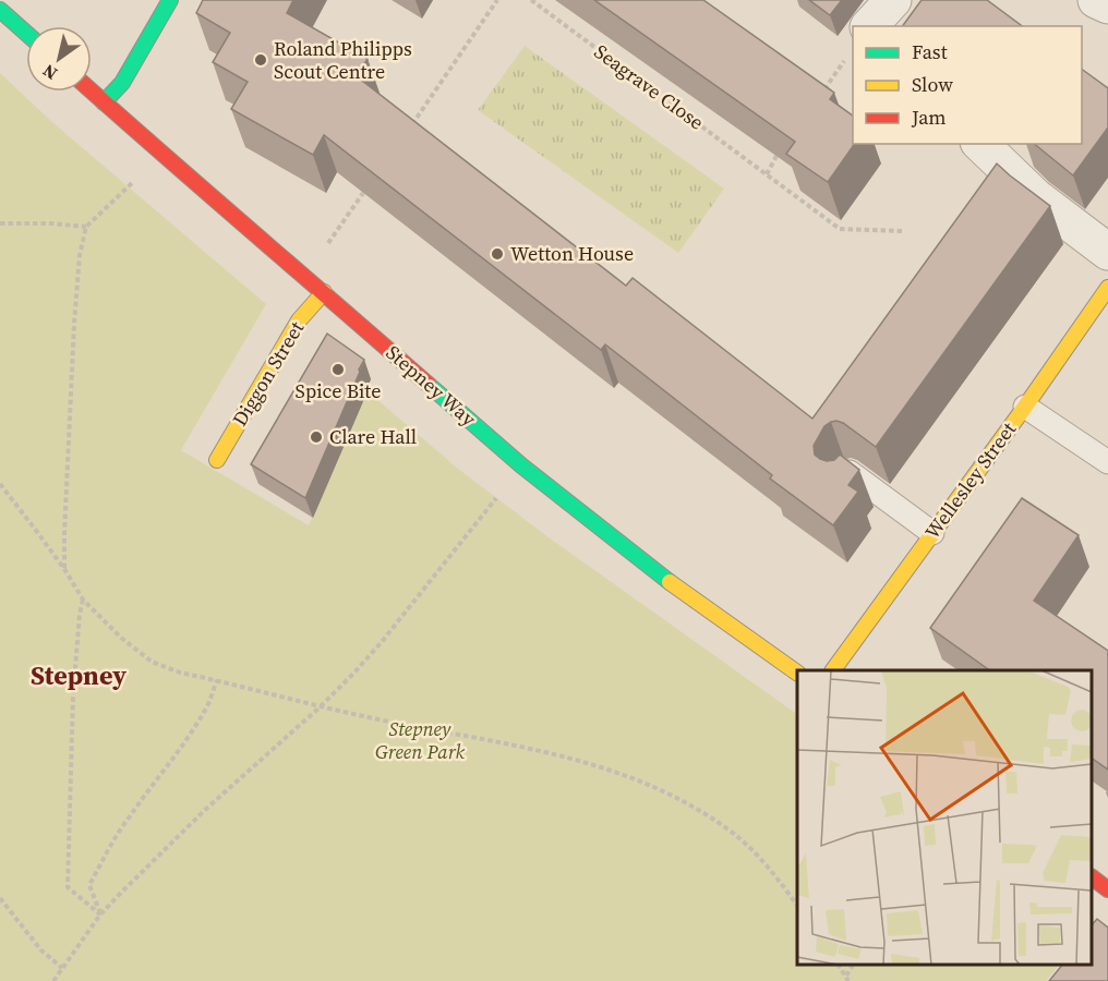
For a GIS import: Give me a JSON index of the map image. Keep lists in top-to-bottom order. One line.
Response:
{"streets":{"street":["Diggon Street","Stepney Way","Wellesley Street"],"path":["Seagrave Close"]},"crossings":[["Diggon Street","Stepney Way"]],"districts":["Stepney"],"parks":["Stepney Green Park"],"places":["Roland Philipps Scout Centre","Wetton House","Spice Bite","Clare Hall"],"legend":["Fast","Slow","Jam"],"north":"bottom left"}
